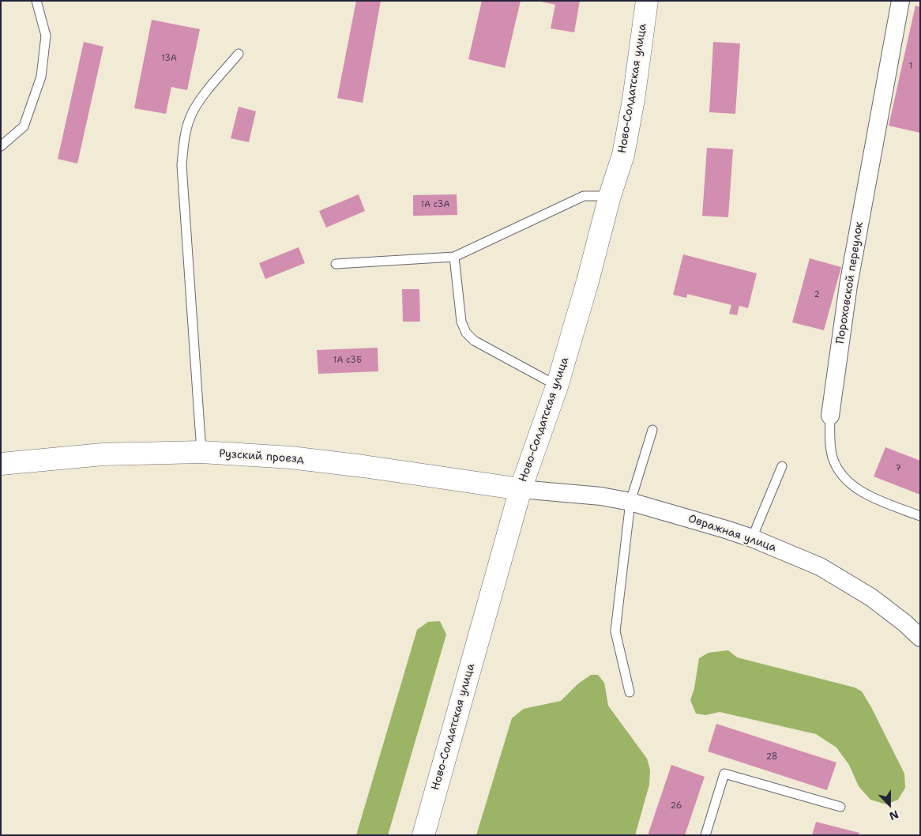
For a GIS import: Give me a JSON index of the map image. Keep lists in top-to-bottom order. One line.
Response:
{"streets":{"main road":["Ново-Солдатская улица","Рузский проезд"],"street":["Пороховской переулок","Овражная улица"]},"crossings":[["Ново-Солдатская улица","Рузский проезд"],["Ново-Солдатская улица","Овражная улица"],["Рузский проезд","Овражная улица"]],"house_numbers":["13А","1","1А с3А","2","1А с3Б","7","28","26"],"north":"bottom"}
